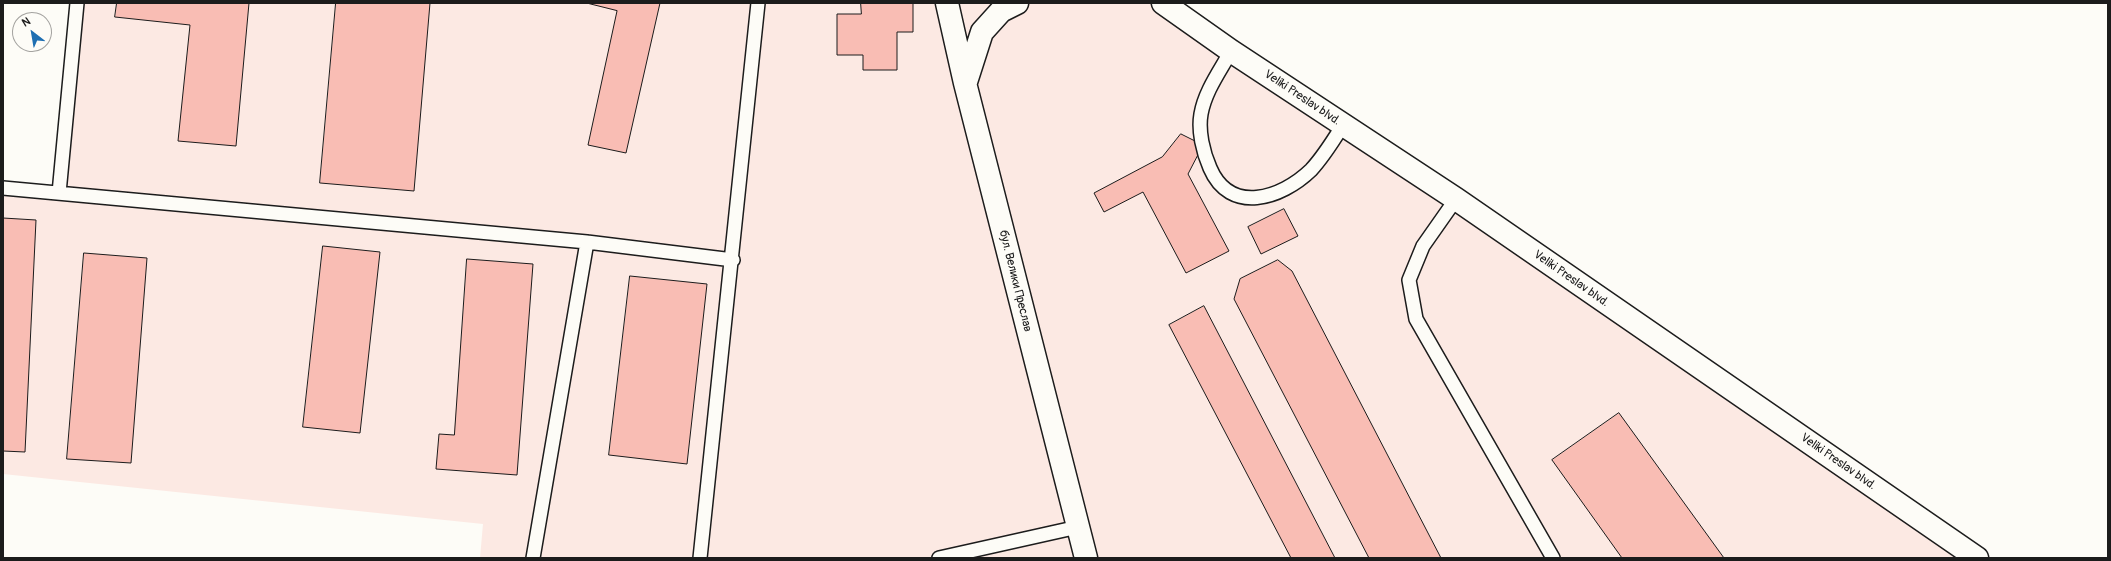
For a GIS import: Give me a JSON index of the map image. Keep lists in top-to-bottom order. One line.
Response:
{"streets":{"main road":["Veliki Preslav blvd.","бул. Велики Преслав"]},"north":"top left"}
